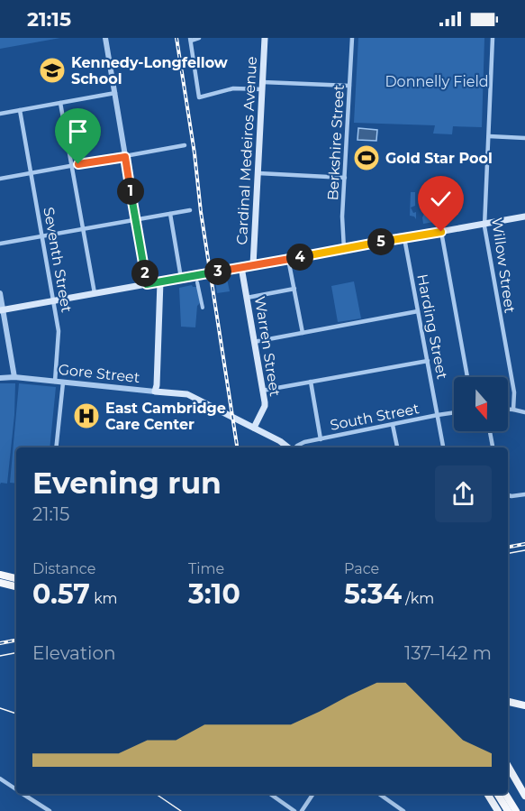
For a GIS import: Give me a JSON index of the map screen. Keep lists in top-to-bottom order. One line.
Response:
{"streets":{"main road":["Cardinal Medeiros Avenue","Warren Street","Gore Street"],"street":["Berkshire Street","Seventh Street","Willow Street","Harding Street","South Street"]},"crossings":[["Seventh Street","Gore Street"],["Harding Street","South Street"],["Warren Street","Gore Street"]],"parks":["Donnelly Field"],"places":{"school or university":["Kennedy-Longfellow School"],"sports":["Gold Star Pool"],"hospital":["East Cambridge Care Center"]},"north":"bottom","page":{"status":"21:15","pins":["1","5","4","3","2"],"heading":["Evening run","21:15"],"stats":[["Distance","0.57 km"],["Time","3:10"],["Pace","5:34 /km"]],"chart":["Elevation","137–142 m"]}}
